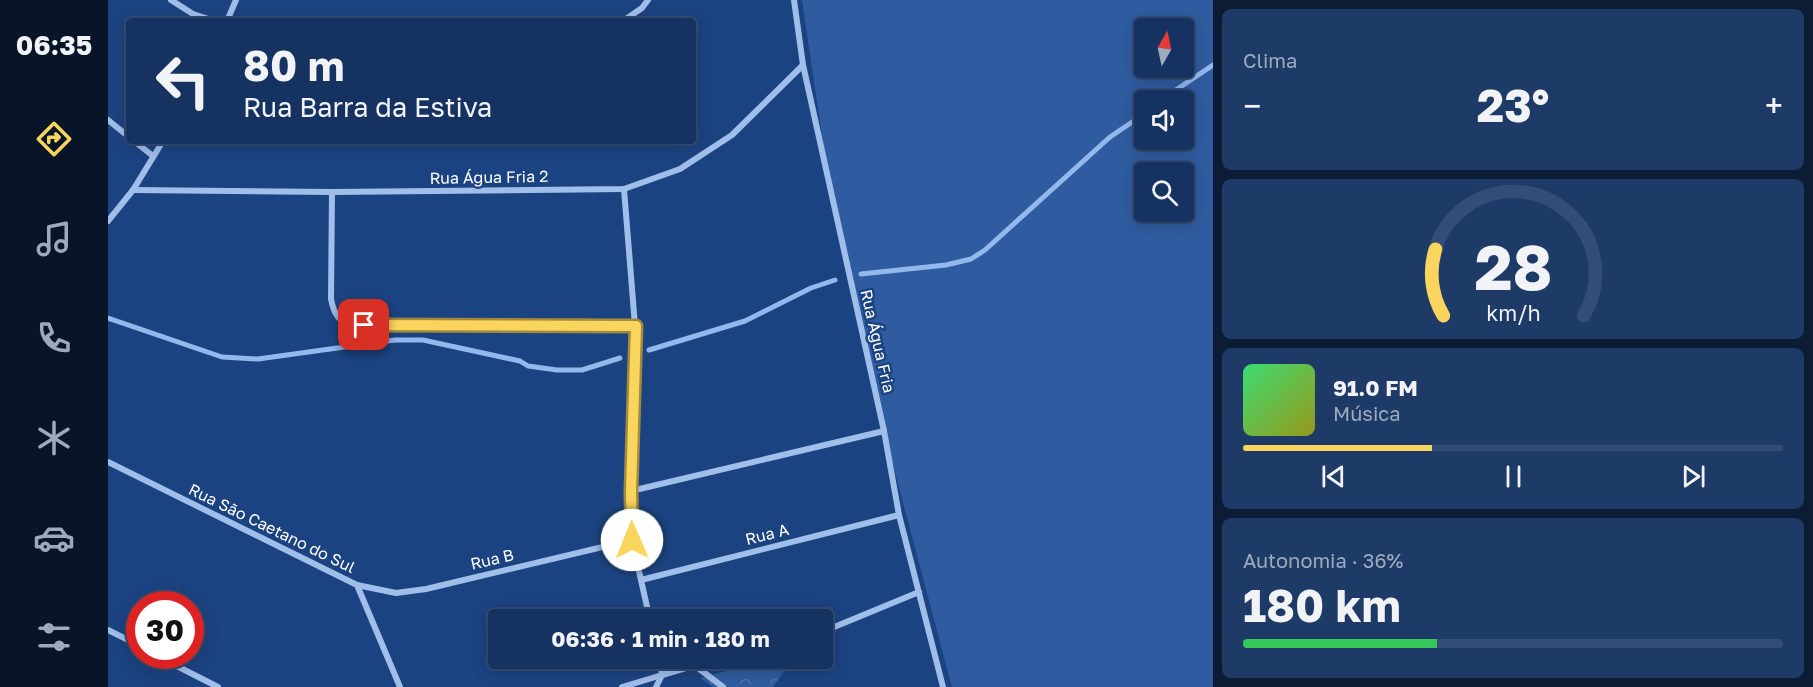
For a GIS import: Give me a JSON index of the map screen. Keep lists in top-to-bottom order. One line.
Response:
{"streets":{"street":["Rua Água Fria 2","Rua Água Fria","Rua São Caetano do Sul","Rua A","Rua B"]},"crossings":[["Rua Água Fria 2","Rua Água Fria"],["Rua Água Fria","Rua A"],["Rua São Caetano do Sul","Rua B"]],"north":"top","page":{"tabs":"06:35","tile":["Clima",["Autonomia · 36%","180 km"]],"turn":["80 m","Rua Barra da Estiva"],"heat":["−","23°","+"],"song":["91.0 FM","Música"],"limit":"30","trip":"06:36 · 1 min · 180 m","gauge":["28","km/h"]}}
